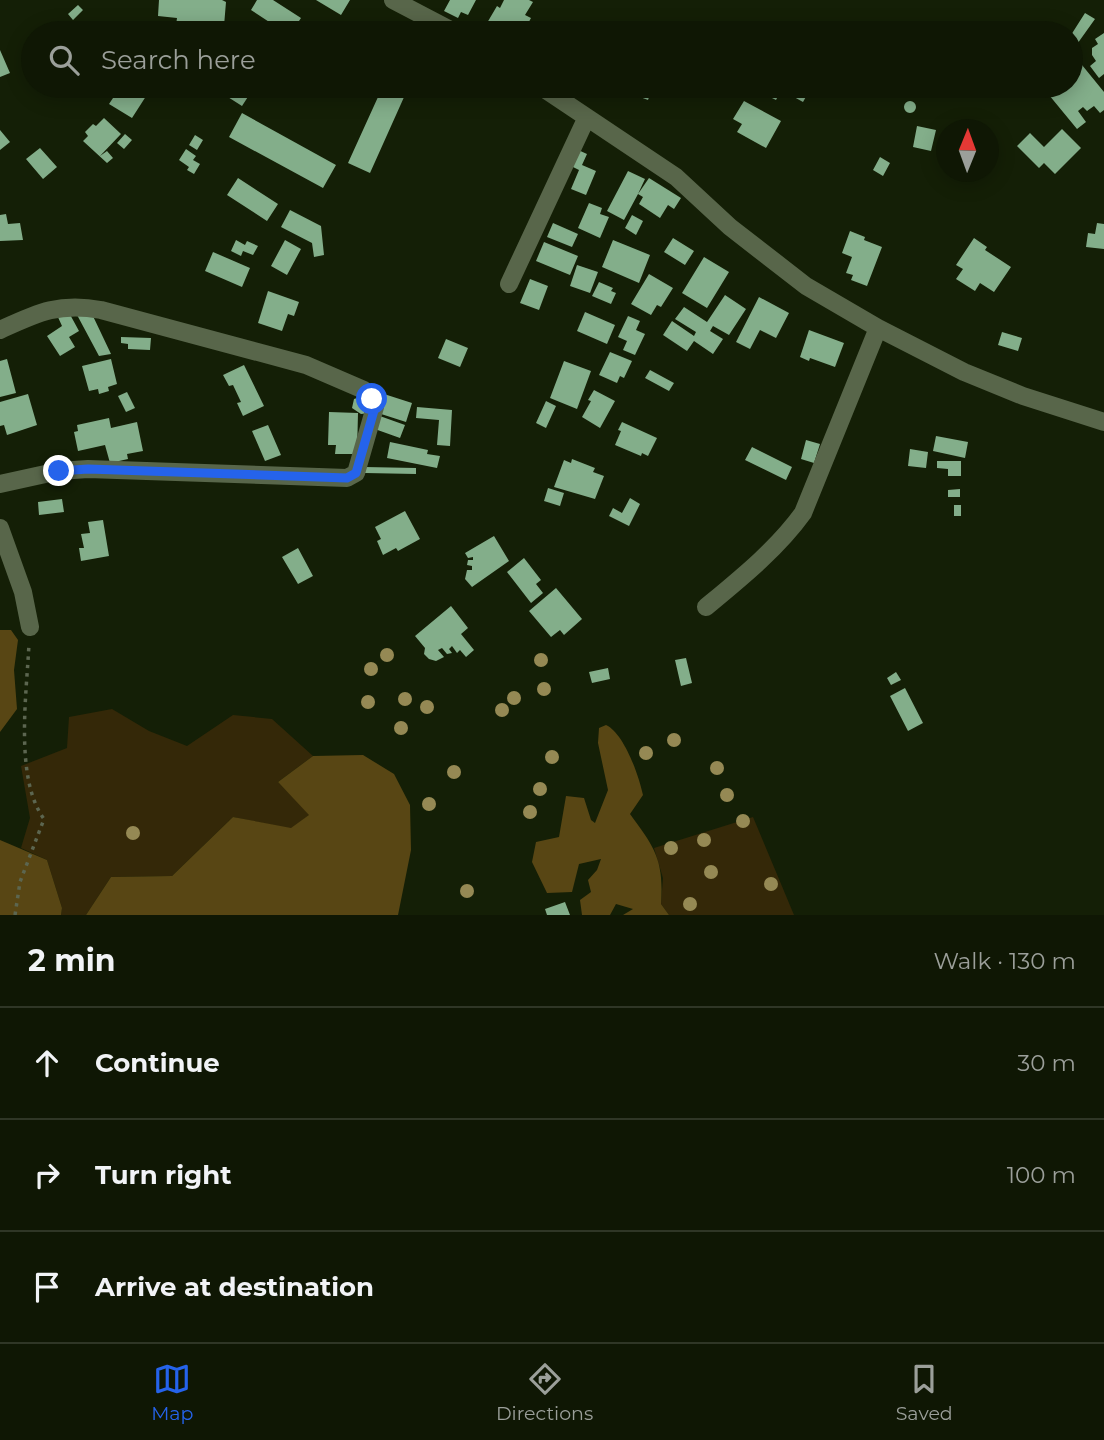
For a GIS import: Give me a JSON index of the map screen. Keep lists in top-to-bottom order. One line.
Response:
{"north":"top","page":{"search":"Search here","heading":["2 min","Walk · 130 m"],"list":[["Continue","30 m"],["Turn right","100 m"],"Arrive at destination"],"nav":["Map","Directions","Saved"]}}
